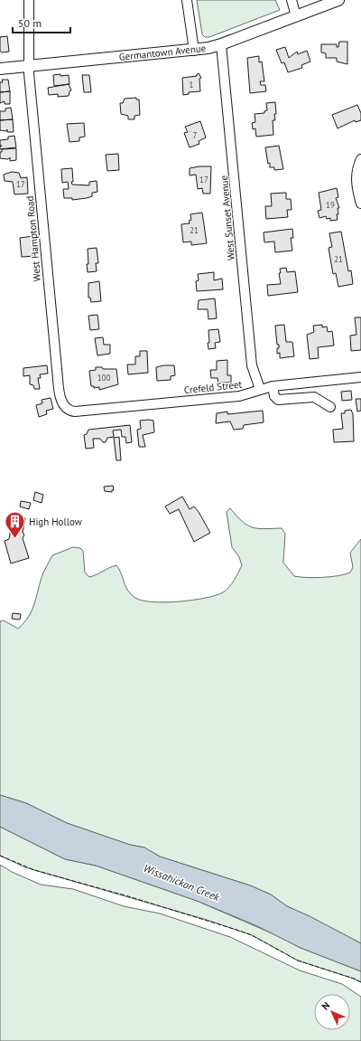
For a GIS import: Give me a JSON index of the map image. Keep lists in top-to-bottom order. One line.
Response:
{"streets":{"main road":["Germantown Avenue"],"street":["West Sunset Avenue","West Hampton Road","Crefeld Street"]},"crossings":[["Germantown Avenue","West Sunset Avenue"],["Germantown Avenue","West Hampton Road"],["West Sunset Avenue","Crefeld Street"],["West Hampton Road","Crefeld Street"]],"water":["Wissahickon Creek"],"places":{"building":["High Hollow"]},"house_numbers":["1","7","17","17","19","21","21","100"],"scale_bar":"50 m","north":"top left"}
